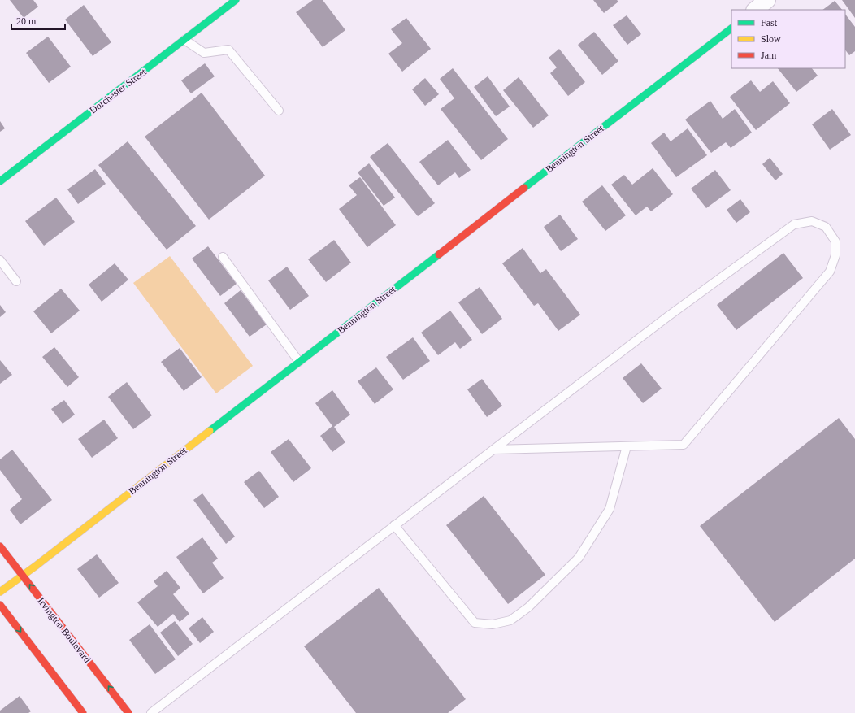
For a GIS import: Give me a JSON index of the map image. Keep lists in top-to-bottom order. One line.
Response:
{"streets":{"street":["Dorchester Street","Bennington Street","Irvington Boulevard"]},"crossings":[["Bennington Street","Irvington Boulevard"]],"legend":["Fast","Slow","Jam"],"scale_bar":"20 m"}
